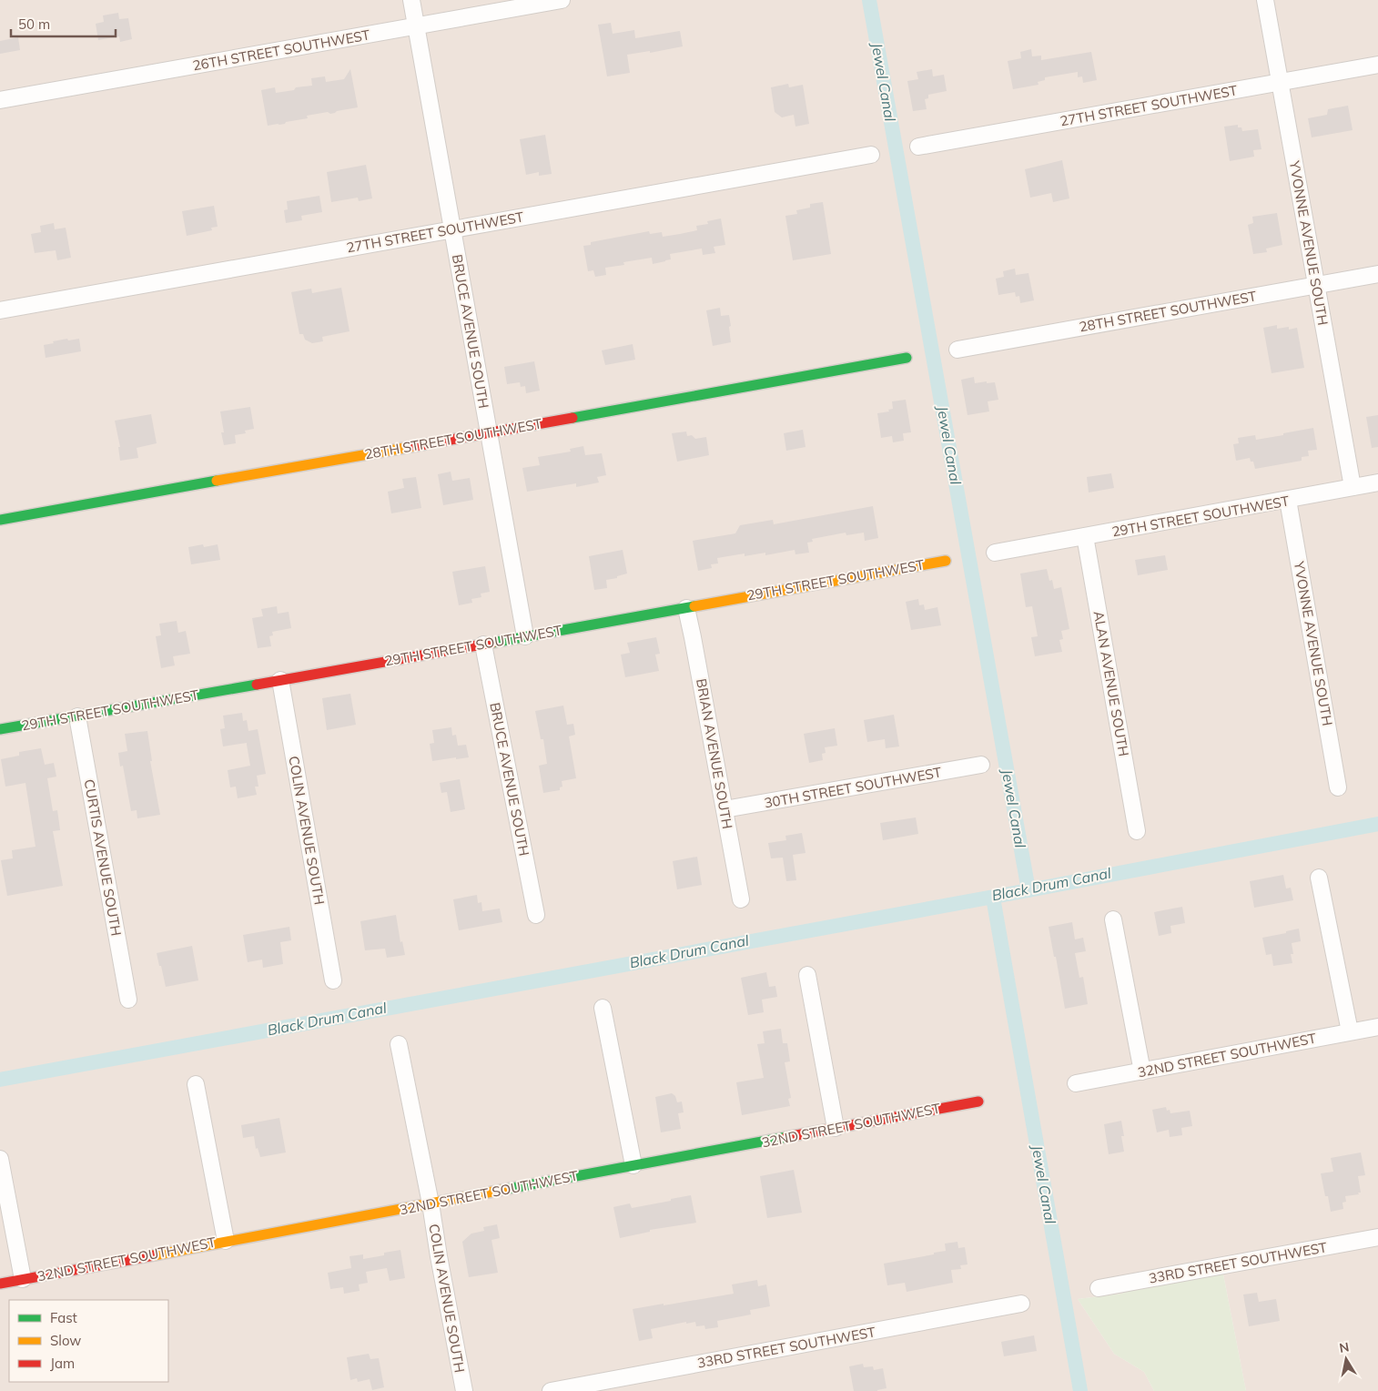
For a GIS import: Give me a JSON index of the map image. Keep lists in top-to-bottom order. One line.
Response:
{"streets":{"street":["26TH STREET SOUTHWEST","27TH STREET SOUTHWEST","YVONNE AVENUE SOUTH","28TH STREET SOUTHWEST","BRUCE AVENUE SOUTH","29TH STREET SOUTHWEST","ALAN AVENUE SOUTH","BRIAN AVENUE SOUTH","30TH STREET SOUTHWEST","COLIN AVENUE SOUTH","CURTIS AVENUE SOUTH","32ND STREET SOUTHWEST","33RD STREET SOUTHWEST"]},"crossings":[["26TH STREET SOUTHWEST","BRUCE AVENUE SOUTH"],["27TH STREET SOUTHWEST","YVONNE AVENUE SOUTH"],["27TH STREET SOUTHWEST","BRUCE AVENUE SOUTH"],["YVONNE AVENUE SOUTH","28TH STREET SOUTHWEST"],["YVONNE AVENUE SOUTH","29TH STREET SOUTHWEST"],["28TH STREET SOUTHWEST","BRUCE AVENUE SOUTH"],["BRUCE AVENUE SOUTH","29TH STREET SOUTHWEST"],["29TH STREET SOUTHWEST","ALAN AVENUE SOUTH"],["29TH STREET SOUTHWEST","BRIAN AVENUE SOUTH"],["29TH STREET SOUTHWEST","COLIN AVENUE SOUTH"],["29TH STREET SOUTHWEST","CURTIS AVENUE SOUTH"],["BRIAN AVENUE SOUTH","30TH STREET SOUTHWEST"],["COLIN AVENUE SOUTH","32ND STREET SOUTHWEST"]],"water":["Jewel Canal","Black Drum Canal"],"legend":["Fast","Slow","Jam"],"scale_bar":"50 m","north":"top"}
